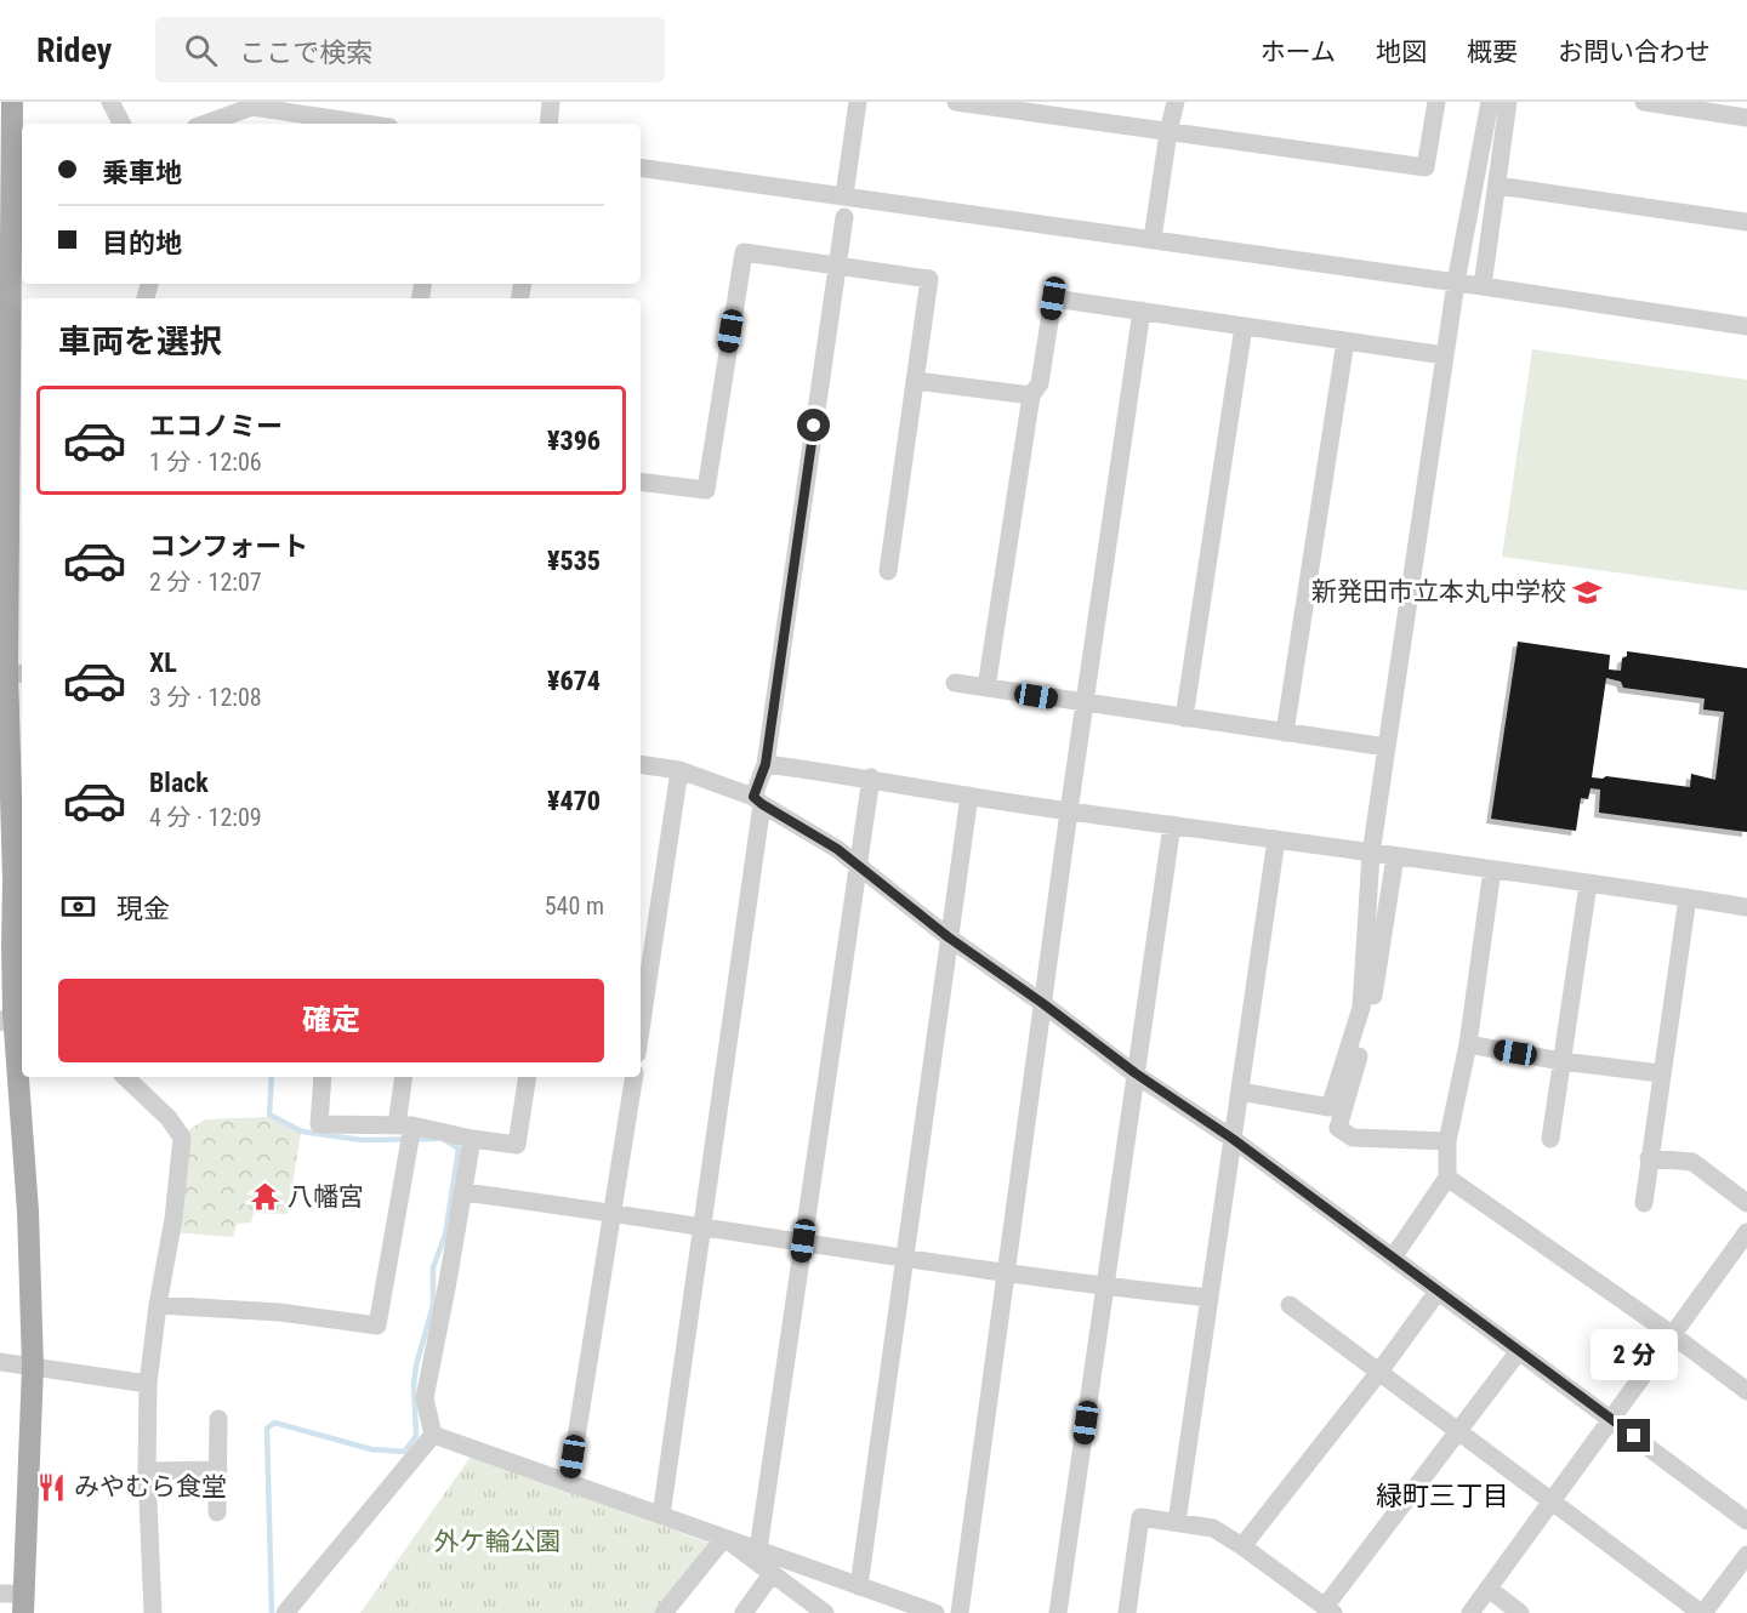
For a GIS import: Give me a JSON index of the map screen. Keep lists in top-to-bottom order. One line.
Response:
{"districts":["緑町三丁目"],"parks":["外ケ輪公園"],"places":{"school or university":["新発田市立本丸中学校"],"temple":["八幡宮"],"restaurant":["みやむら食堂"]},"page":{"header":"Ridey","search":"ここで検索","nav":["ホーム","地図","概要","お問い合わせ"],"banner":["乗車地","目的地"],"heading":"車両を選択","list":[{"name":"エコノミー","note":"1 分 · 12:06","value":"¥396"},{"name":"コンフォート","note":"2 分 · 12:07","value":"¥535"},{"name":"XL","note":"3 分 · 12:08","value":"¥674"},{"name":"Black","note":"4 分 · 12:09","value":"¥470"}],"pay":["現金","540 m"],"buttons":"確定","bubble":"2 分"}}
